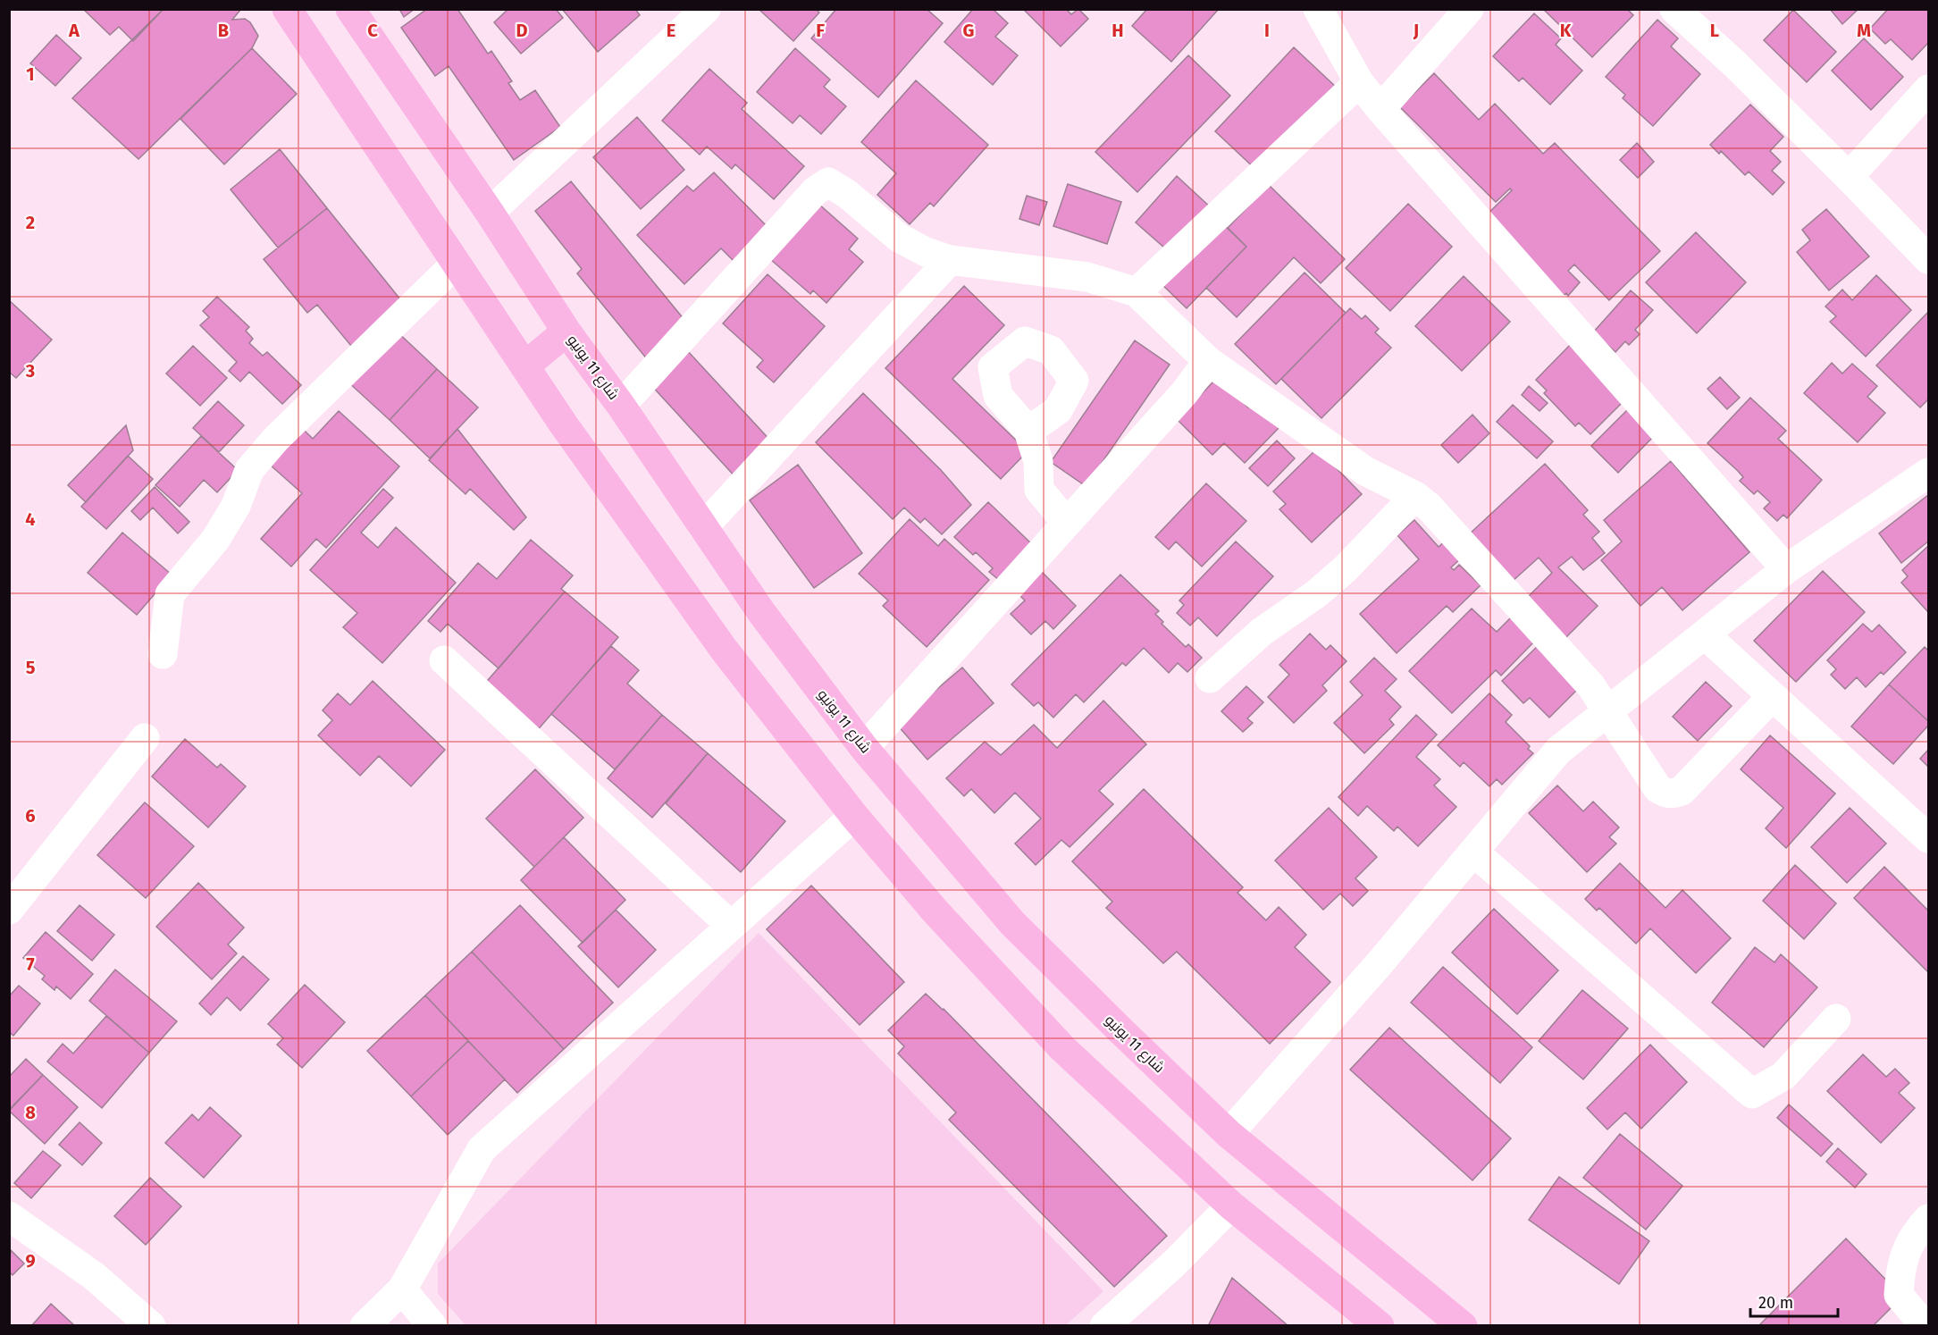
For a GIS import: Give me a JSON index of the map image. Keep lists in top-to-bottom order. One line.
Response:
{"streets":{"highway":["شارع 11 يونيو"]},"scale_bar":"20 m","grid":{"columns":["A","B","C","D","E","F","G","H","I","J","K","L","M"],"rows":["1","2","3","4","5","6","7","8","9"]}}
